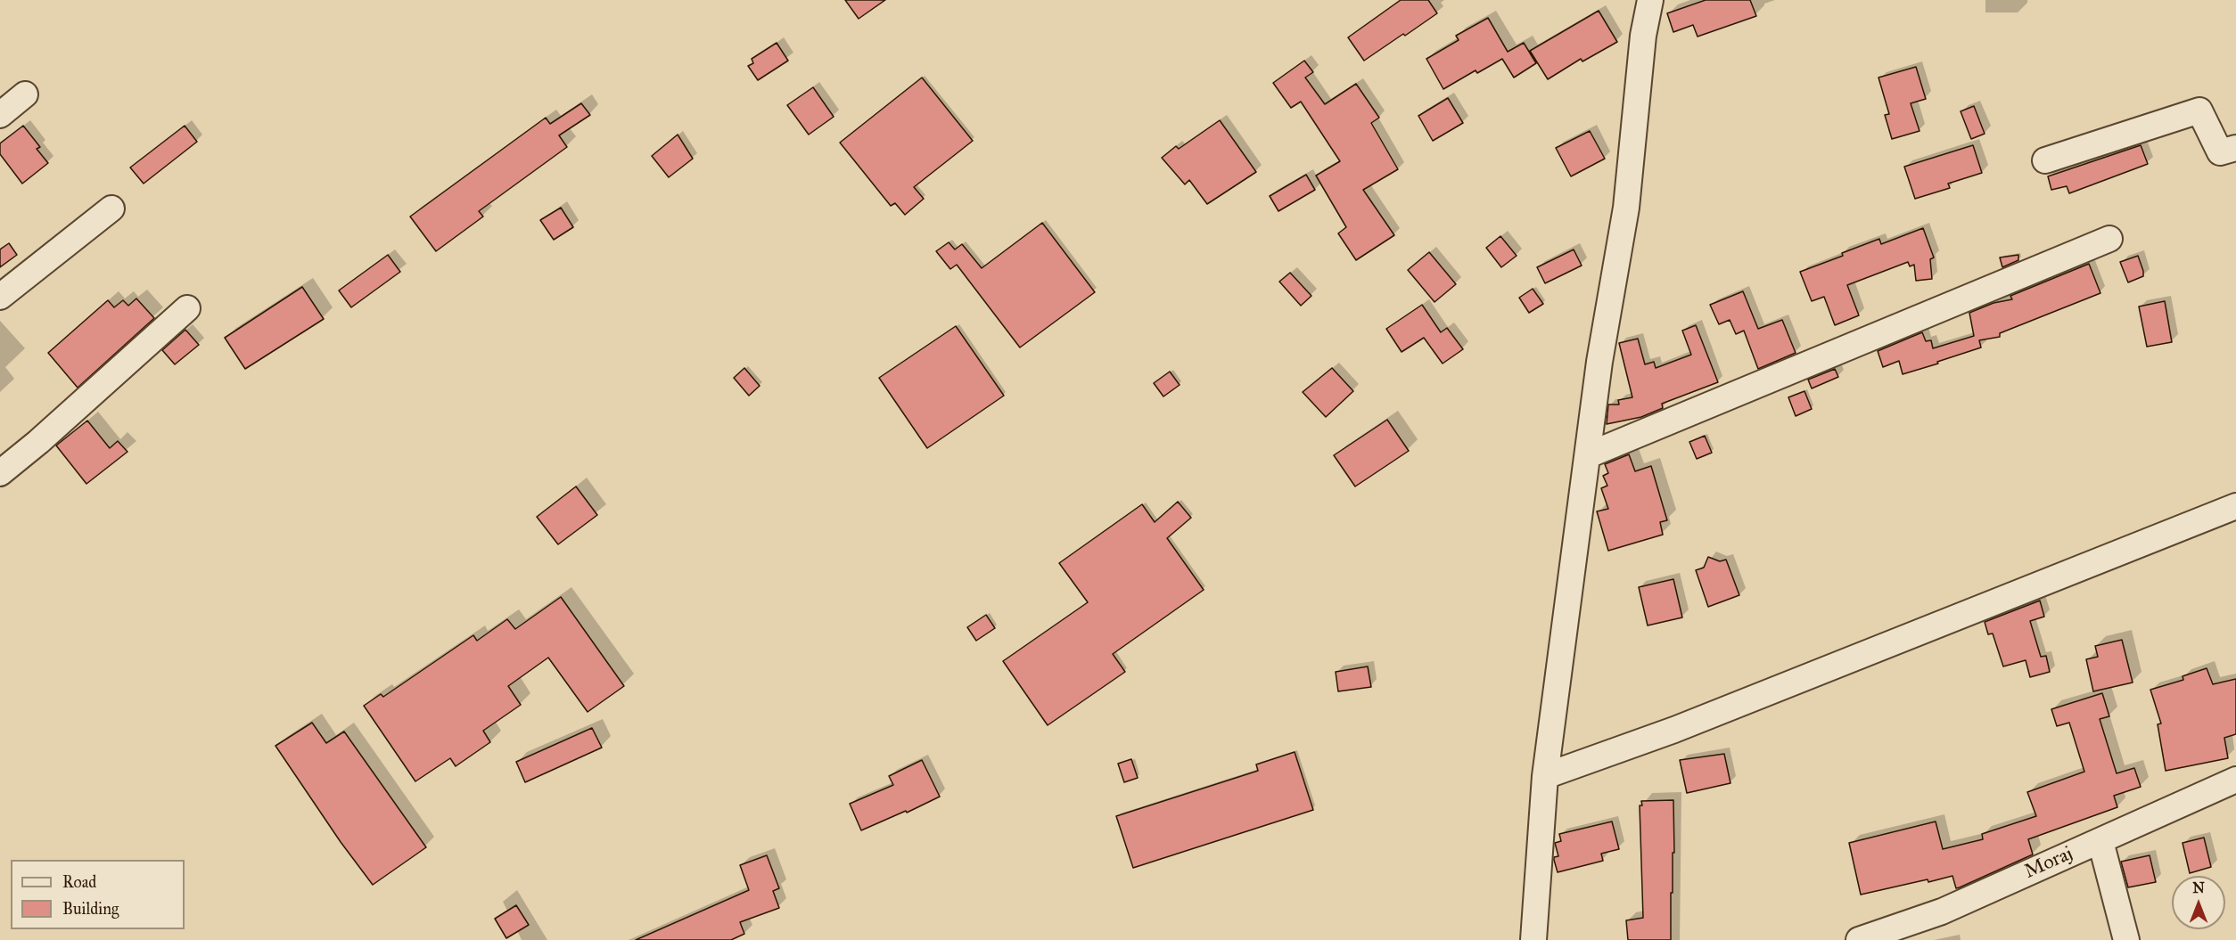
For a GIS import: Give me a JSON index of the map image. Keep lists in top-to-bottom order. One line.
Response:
{"streets":{"street":["Moraj"]},"legend":["Road","Building"],"north":"top"}
